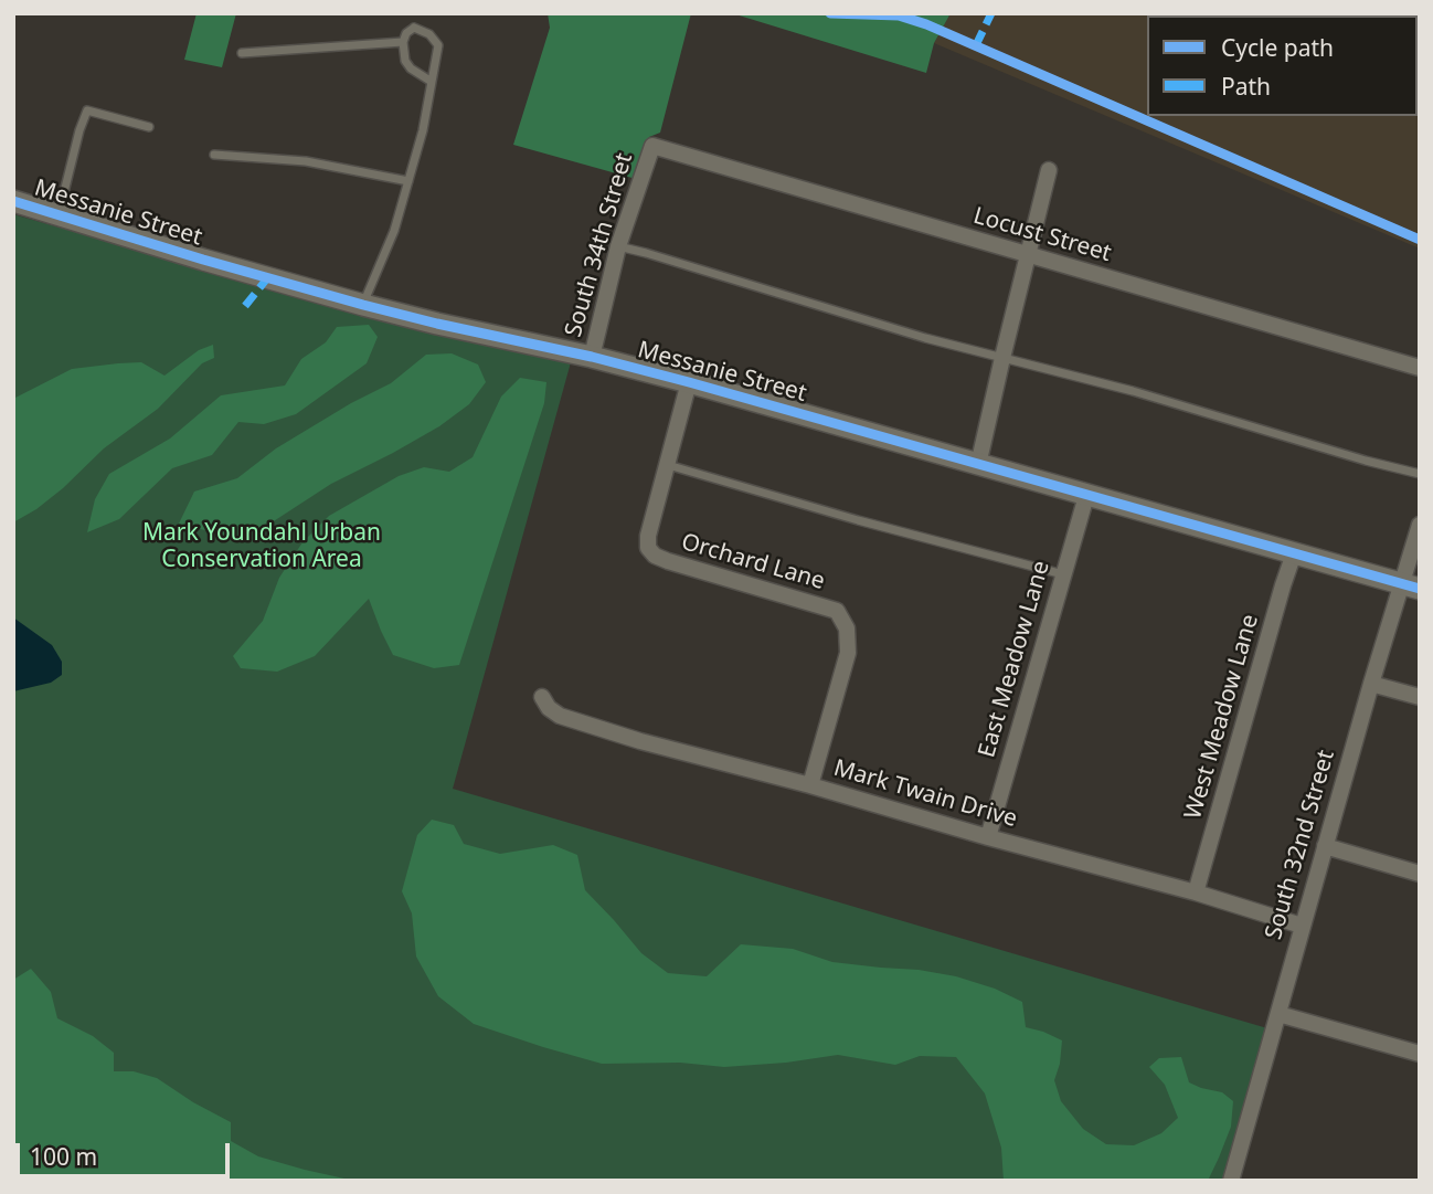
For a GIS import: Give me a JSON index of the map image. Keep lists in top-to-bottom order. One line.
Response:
{"streets":{"street":["Messanie Street","Locust Street","South 34th Street","Orchard Lane","East Meadow Lane","West Meadow Lane","Mark Twain Drive","South 32nd Street"]},"crossings":[["Messanie Street","South 34th Street"],["Messanie Street","Orchard Lane"],["Messanie Street","East Meadow Lane"],["Messanie Street","West Meadow Lane"],["Messanie Street","South 32nd Street"],["Locust Street","South 34th Street"],["Orchard Lane","Mark Twain Drive"],["East Meadow Lane","Mark Twain Drive"],["West Meadow Lane","Mark Twain Drive"],["Mark Twain Drive","South 32nd Street"]],"parks":["Mark Youndahl Urban Conservation Area"],"legend":["Cycle path","Path"],"scale_bar":"100 m"}
